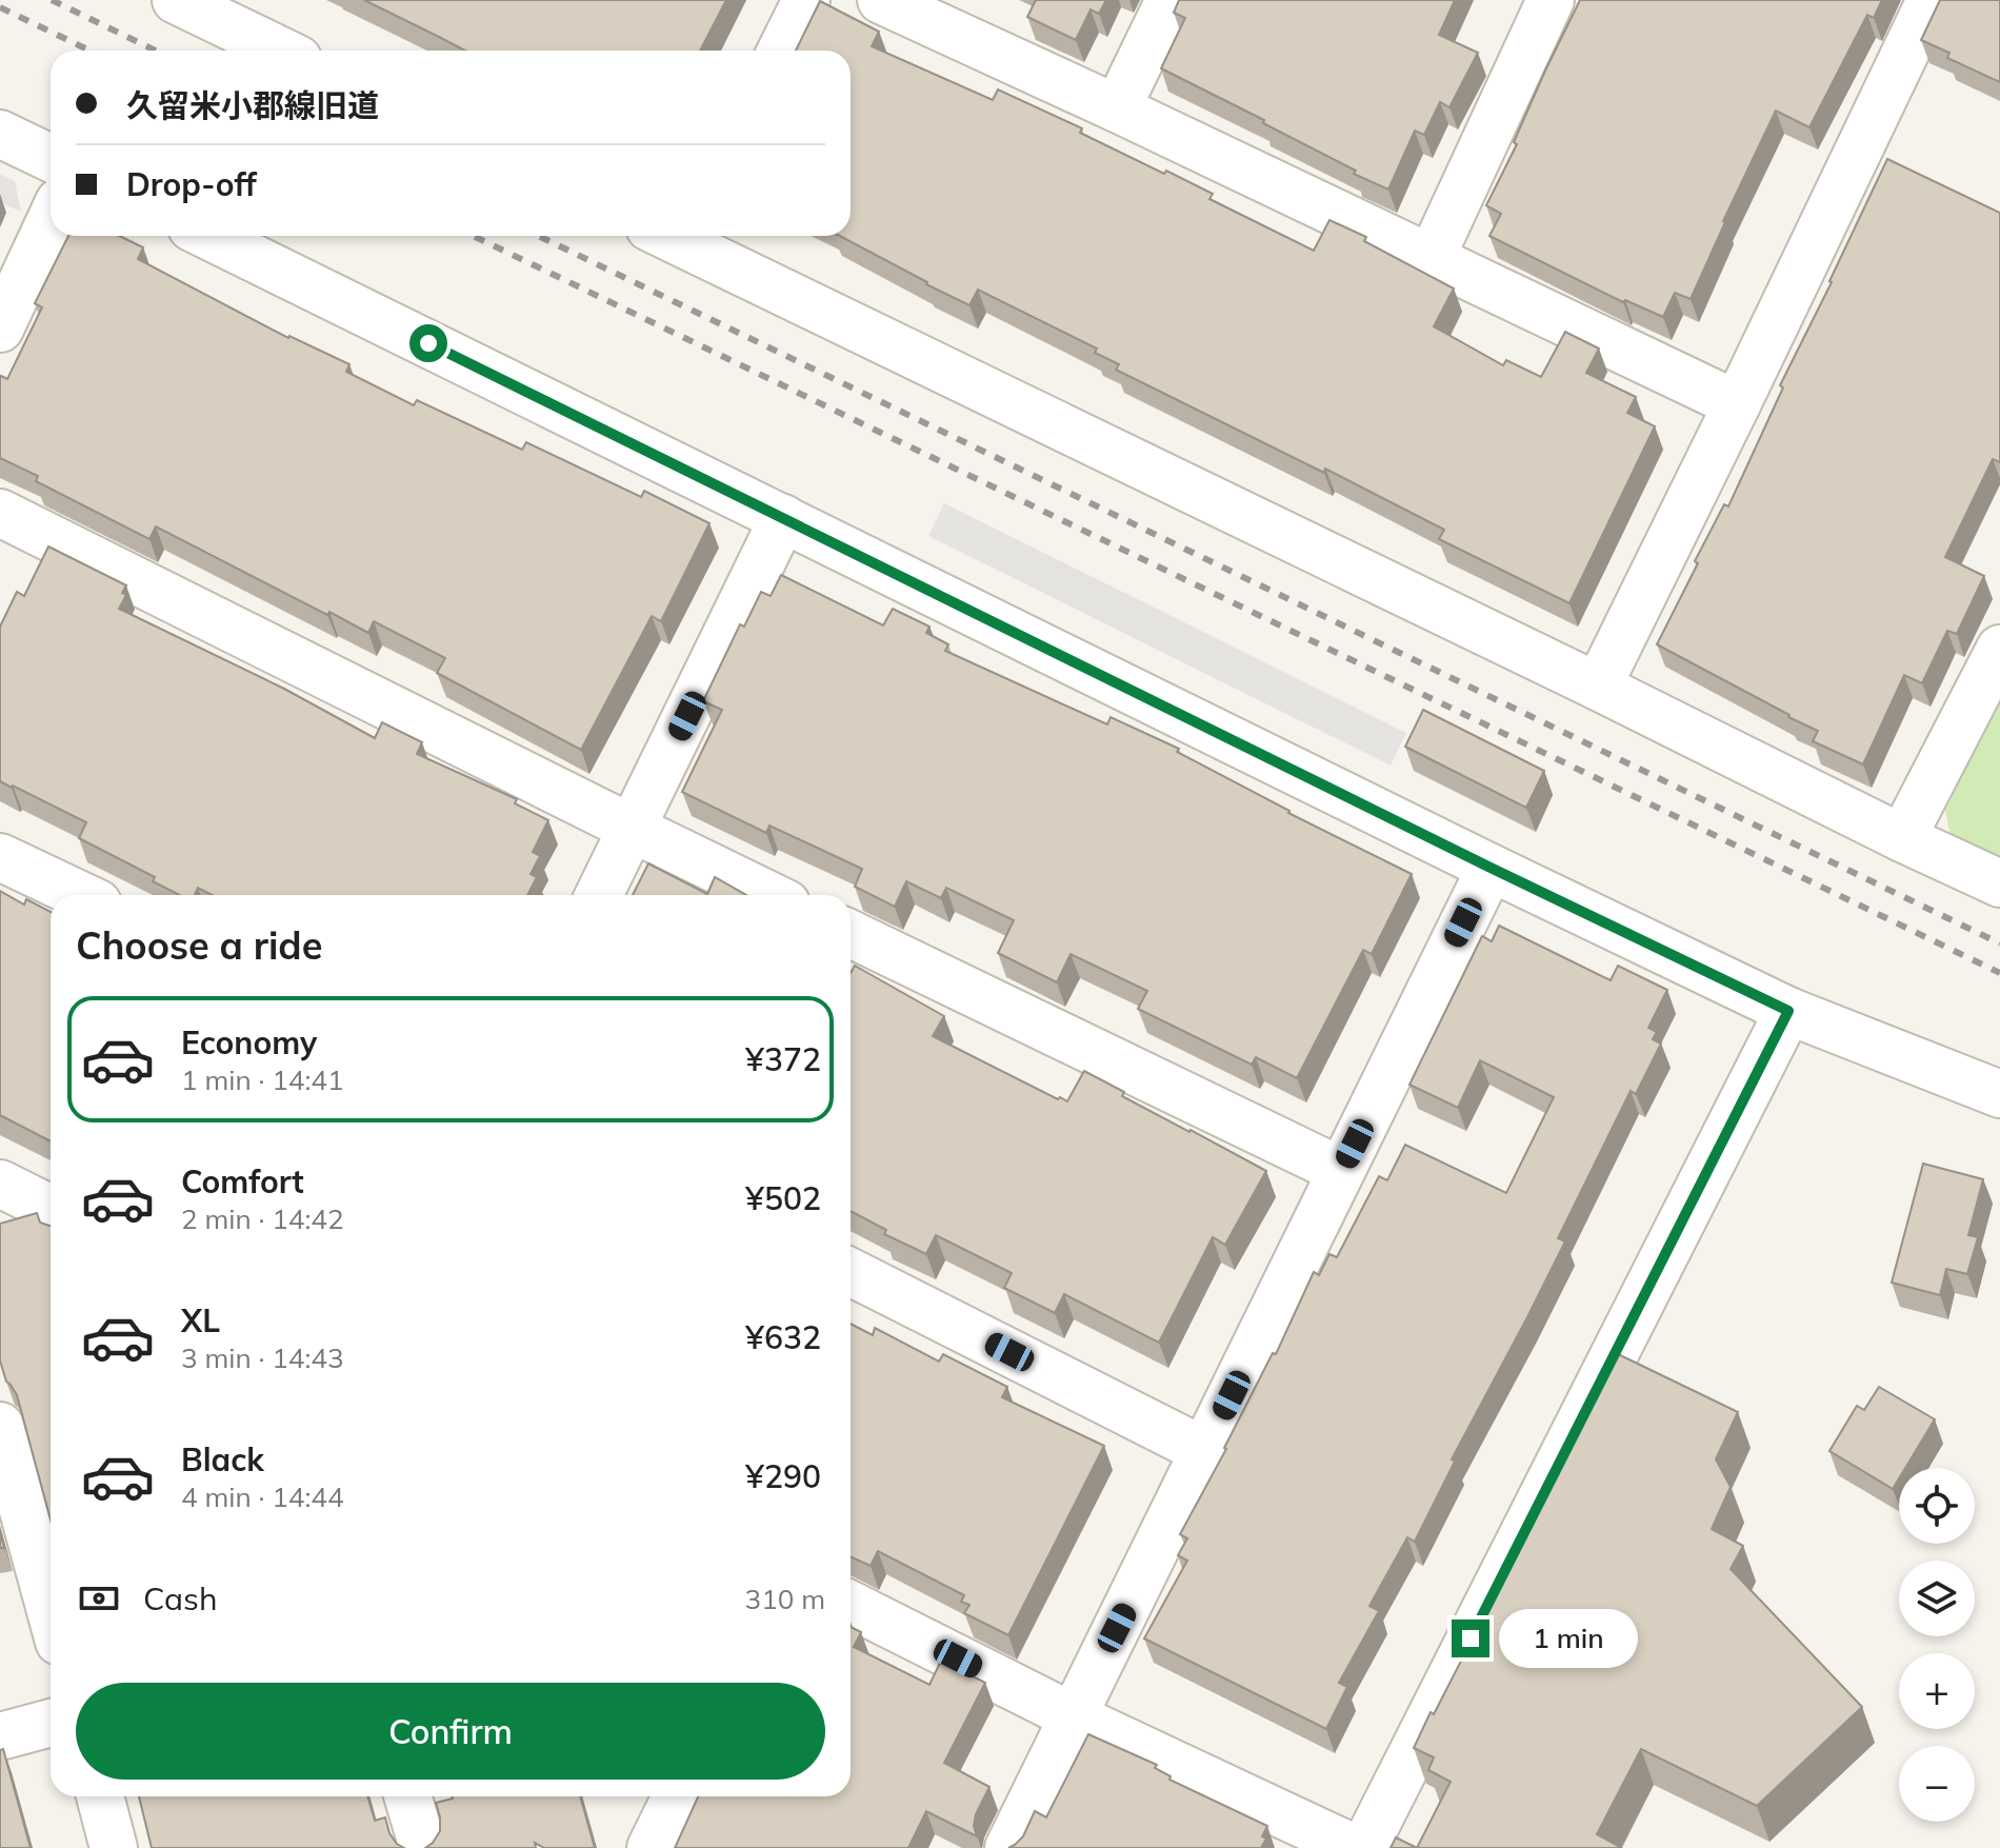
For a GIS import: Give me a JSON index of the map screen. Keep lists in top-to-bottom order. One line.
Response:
{"page":{"banner":["久留米小郡線旧道","Drop-off"],"heading":"Choose a ride","list":[{"name":"Economy","note":"1 min · 14:41","value":"¥372"},{"name":"Comfort","note":"2 min · 14:42","value":"¥502"},{"name":"XL","note":"3 min · 14:43","value":"¥632"},{"name":"Black","note":"4 min · 14:44","value":"¥290"}],"map_buttons":["+","−"],"pay":["Cash","310 m"],"bubble":"1 min","buttons":"Confirm"}}
